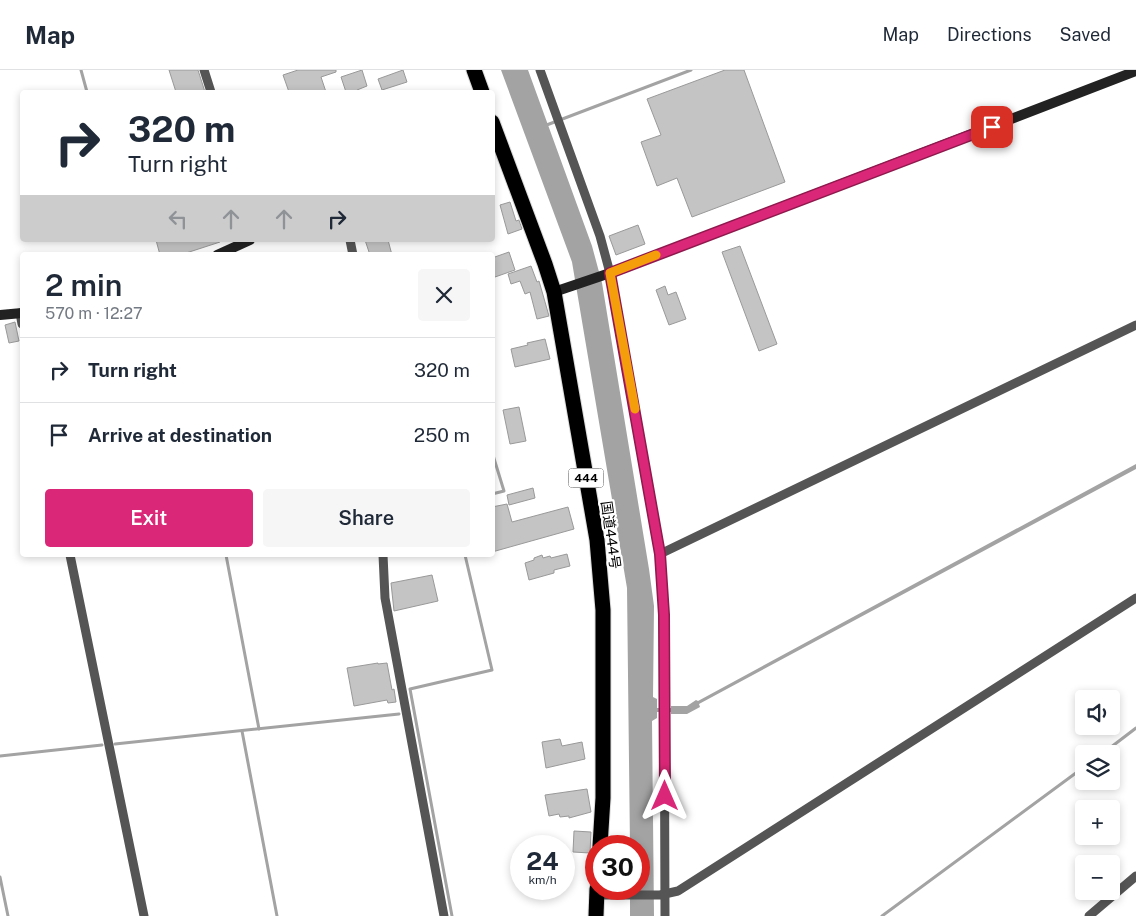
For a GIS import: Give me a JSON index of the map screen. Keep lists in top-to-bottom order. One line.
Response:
{"streets":{"highway":["444","国道444号"]},"page":{"header":"Map","nav":["Map","Directions","Saved"],"turn":["320 m","Turn right"],"heading":["2 min","570 m · 12:27"],"list":[{"name":"Turn right","value":"320 m"},{"name":"Arrive at destination","value":"250 m"}],"buttons":["Exit","Share"],"map_buttons":["+","−"],"speed":"24 km/h","limit":"30"}}
